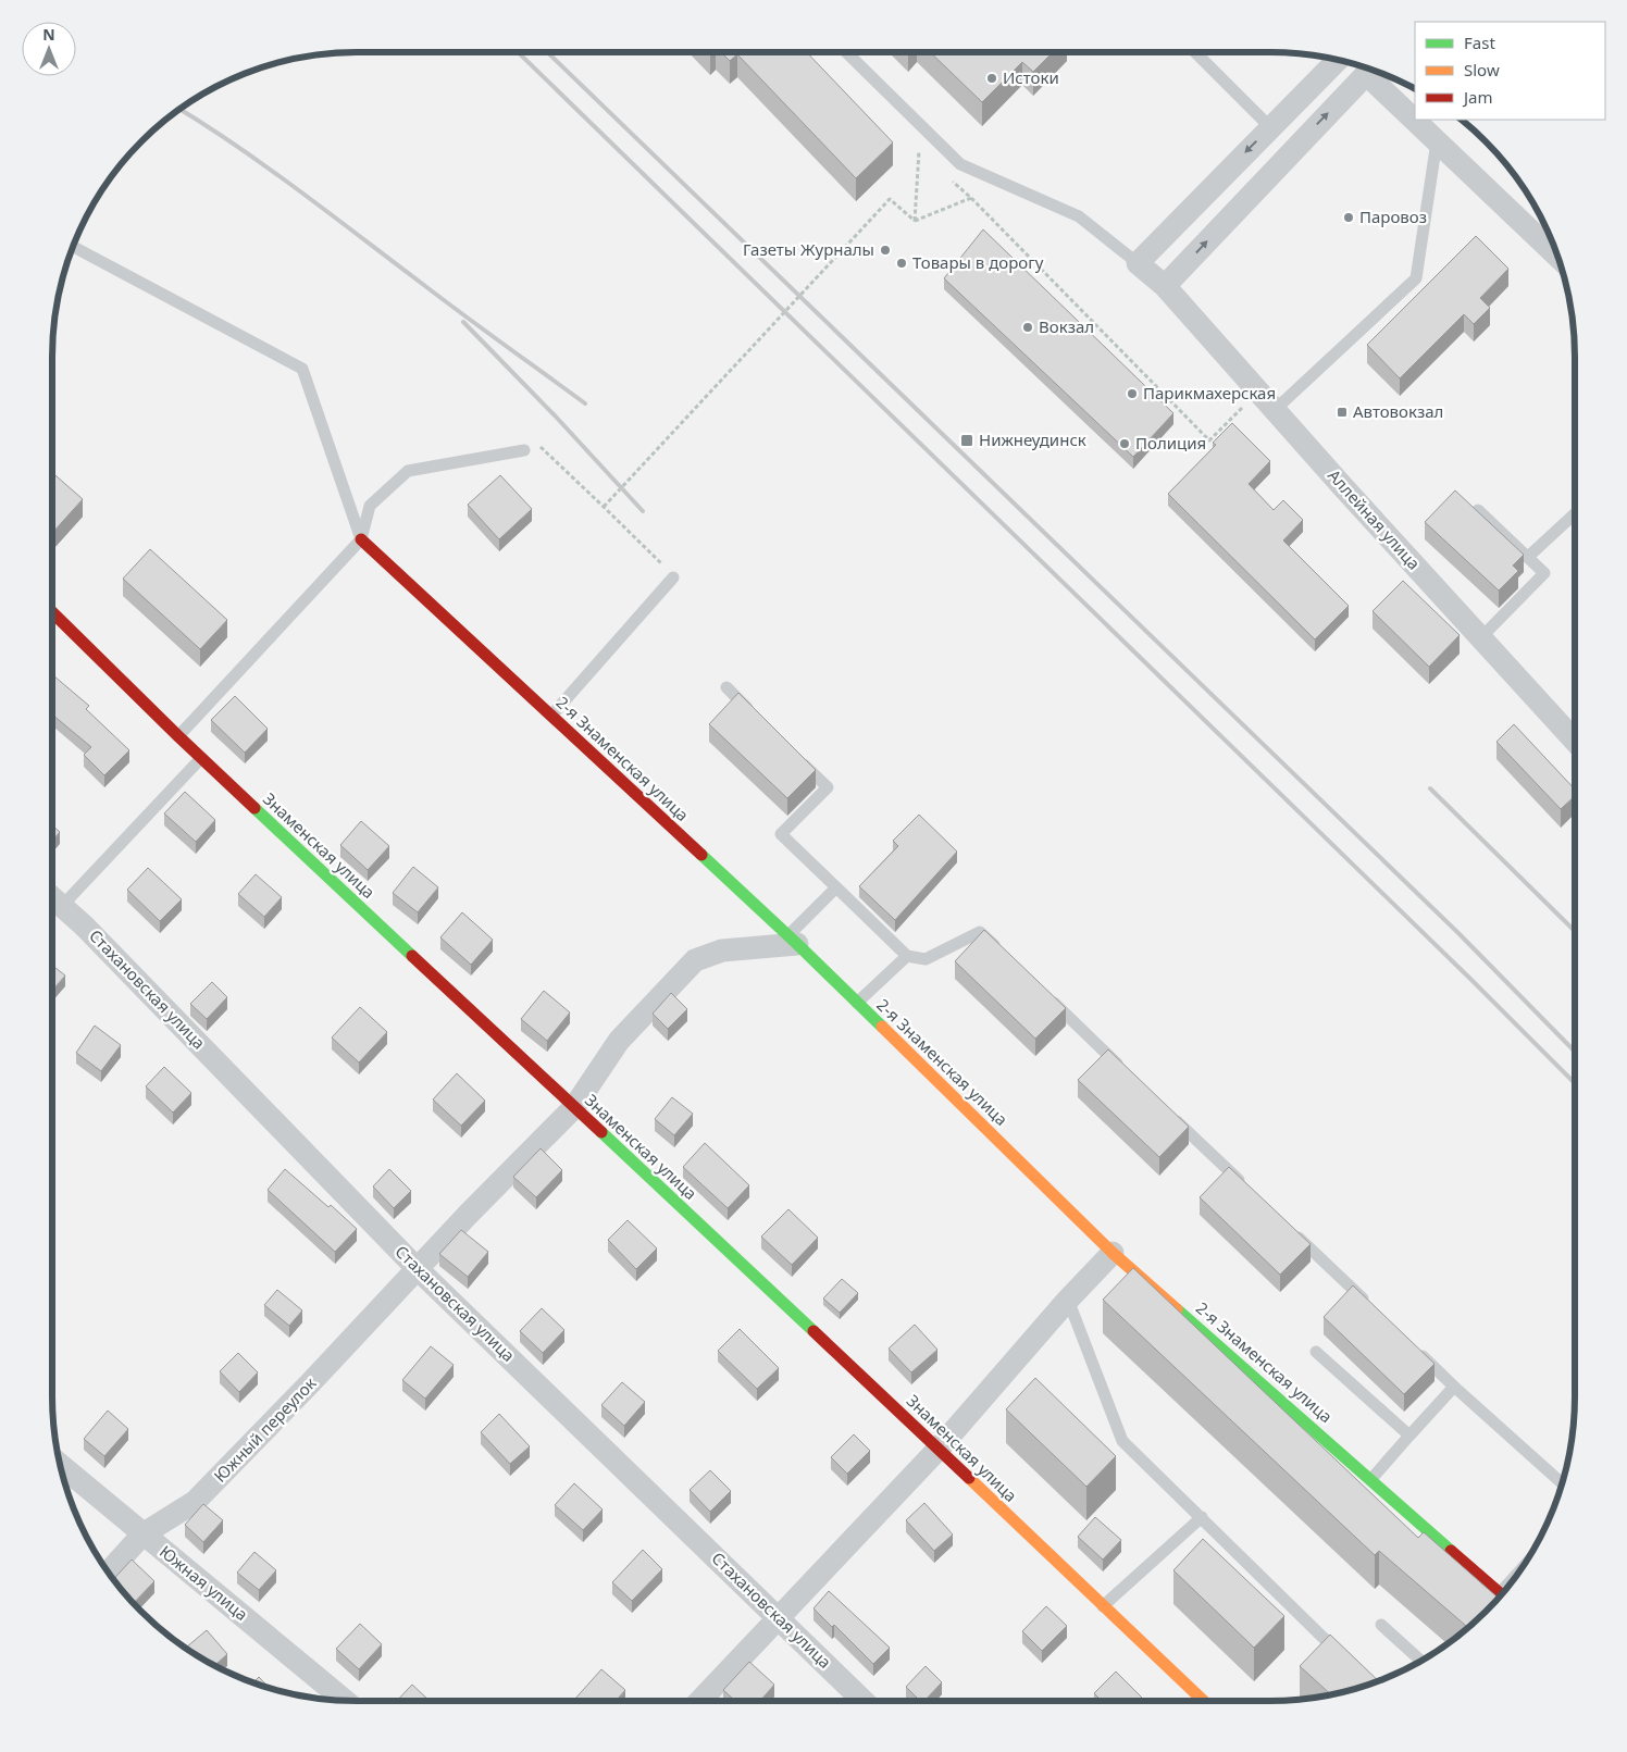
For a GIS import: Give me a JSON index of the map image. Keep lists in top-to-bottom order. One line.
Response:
{"streets":{"street":["Аллейная улица","2-я Знаменская улица","Знаменская улица","Стахановская улица","Южный переулок","Южная улица"]},"crossings":[["2-я Знаменская улица","Южный переулок"],["Знаменская улица","Южный переулок"],["Стахановская улица","Южный переулок"],["Южный переулок","Южная улица"]],"places":{"other":["Истоки","Паровоз","Газеты Журналы","Товары в дорогу","Вокзал","Парикмахерская","Полиция"],"transit":["Автовокзал","Нижнеудинск"]},"legend":["Fast","Slow","Jam"],"north":"top"}
